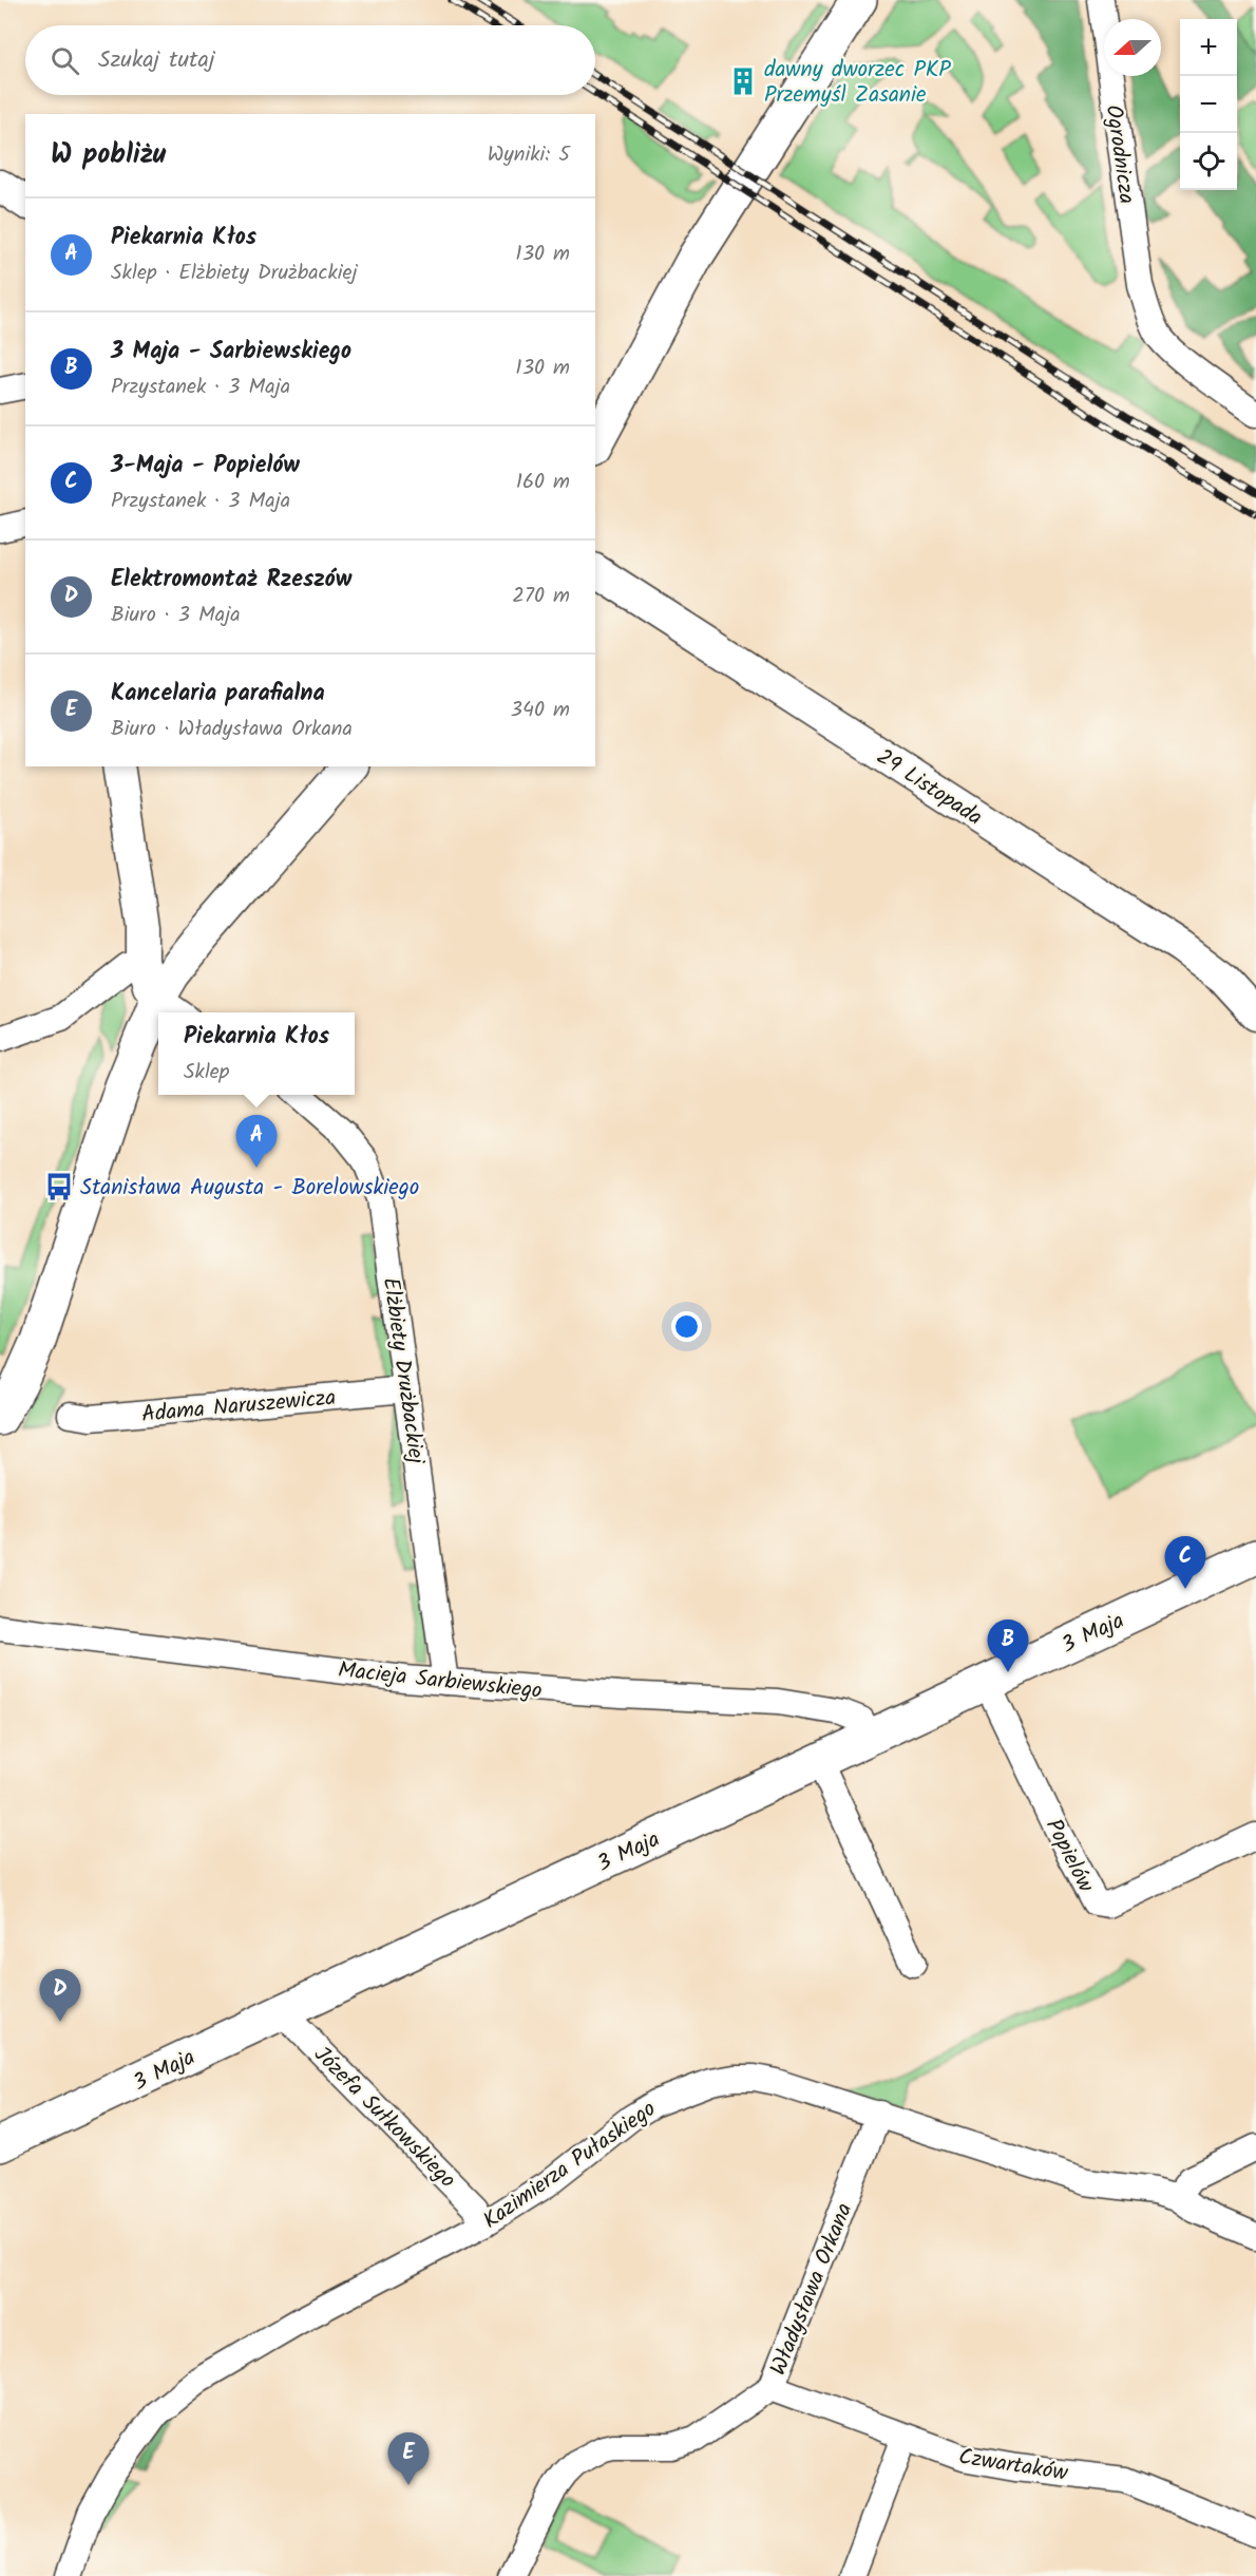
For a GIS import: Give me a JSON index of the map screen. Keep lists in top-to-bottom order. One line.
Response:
{"streets":{"main road":["3 Maja"],"street":["Ogrodnicza","29 Listopada","Elżbiety Drużbackiej","Adama Naruszewicza","Macieja Sarbiewskiego","Popielów","Józefa Sułkowskiego","Kazimierza Pułaskiego","Władysława Orkana","Czwartaków"]},"crossings":[["Elżbiety Drużbackiej","Adama Naruszewicza"],["Elżbiety Drużbackiej","Macieja Sarbiewskiego"],["3 Maja","Macieja Sarbiewskiego"],["3 Maja","Popielów"],["3 Maja","Józefa Sułkowskiego"],["Józefa Sułkowskiego","Kazimierza Pułaskiego"],["Kazimierza Pułaskiego","Władysława Orkana"],["Władysława Orkana","Czwartaków"]],"places":{"building":["dawny dworzec PKP Przemyśl Zasanie"],"bus stop":["Stanisława Augusta - Borelowskiego"]},"north":"left","page":{"map_buttons":["+","−"],"search":"Szukaj tutaj","heading":["W pobliżu","Wyniki: 5"],"list":[{"mark":"A","name":"Piekarnia Kłos","note":"Sklep · Elżbiety Drużbackiej","value":"130 m"},{"mark":"B","name":"3 Maja - Sarbiewskiego","note":"Przystanek · 3 Maja","value":"130 m"},{"mark":"C","name":"3-Maja - Popielów","note":"Przystanek · 3 Maja","value":"160 m"},{"mark":"D","name":"Elektromontaż Rzeszów","note":"Biuro · 3 Maja","value":"270 m"},{"mark":"E","name":"Kancelaria parafialna","note":"Biuro · Władysława Orkana","value":"340 m"}],"popup":["Piekarnia Kłos","Sklep"],"pins":["A","C","B","D","E"]}}
